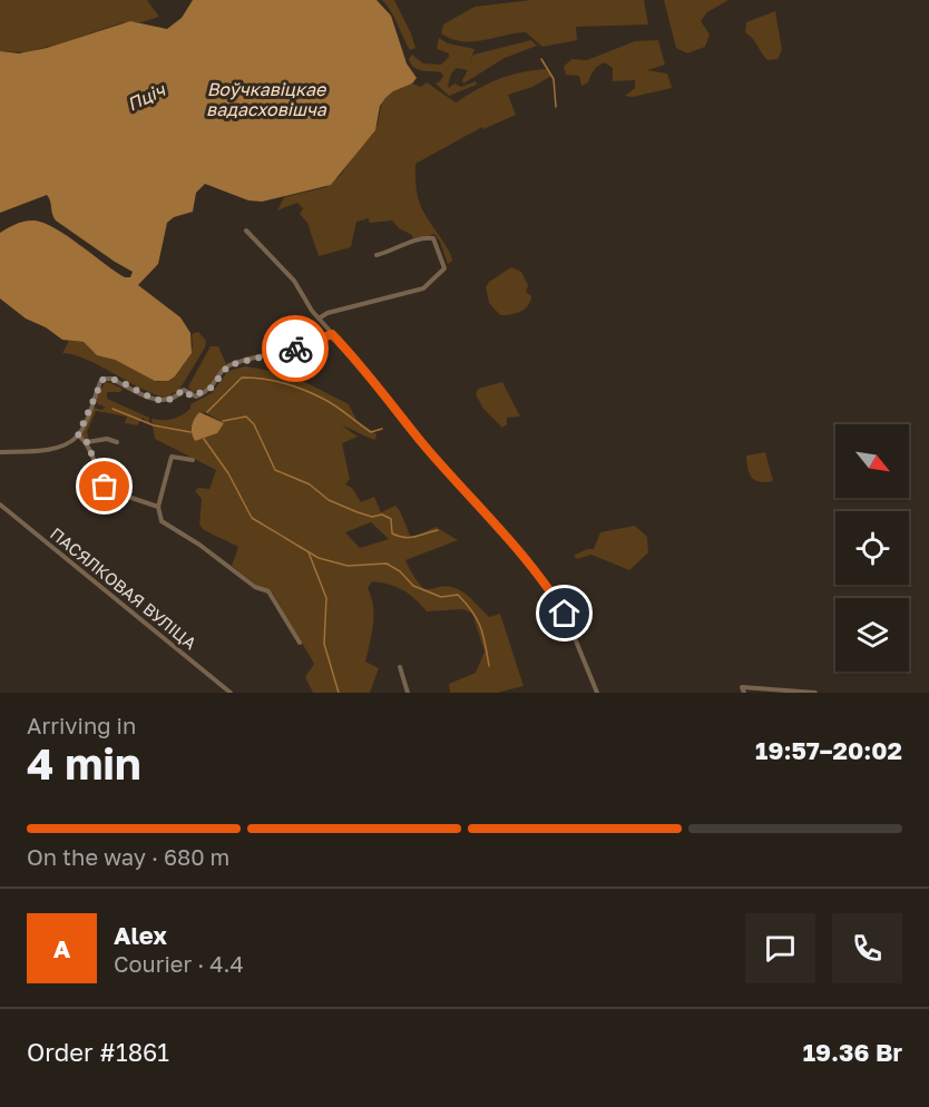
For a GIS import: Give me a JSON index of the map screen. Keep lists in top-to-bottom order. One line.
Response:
{"streets":{"street":["ПАСЯЛКОВАЯ ВУЛІЦА"]},"water":["Воўчкавіцкае вадасховішча","Пціч"],"north":"bottom right","page":{"heading":["4 min","Arriving in","19:57–20:02"],"panel":["Alex","Courier · 4.4","Order #1861","19.36 Br"],"bar":"On the way · 680 m","round":"A"}}
